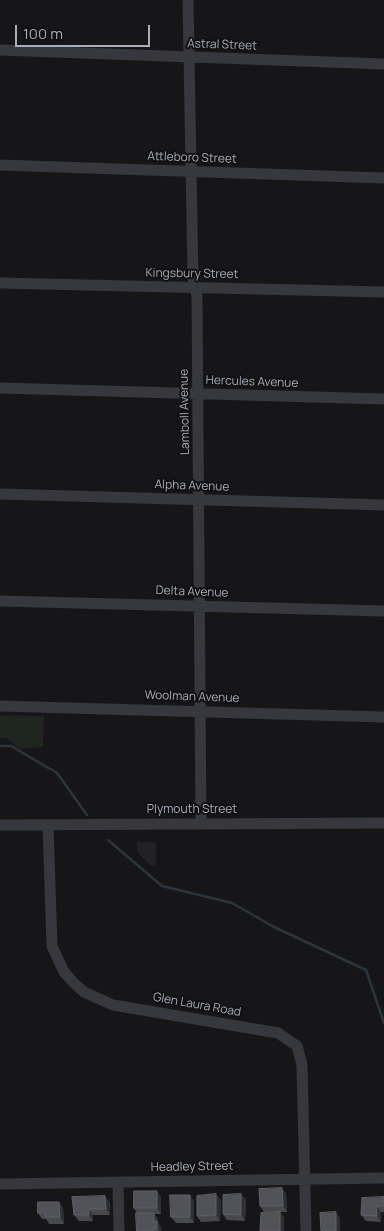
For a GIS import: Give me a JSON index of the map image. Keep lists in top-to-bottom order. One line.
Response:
{"streets":{"street":["Astral Street","Attleboro Street","Kingsbury Street","Hercules Avenue","Lamboll Avenue","Alpha Avenue","Delta Avenue","Woolman Avenue","Plymouth Street","Glen Laura Road","Headley Street"]},"crossings":[["Astral Street","Lamboll Avenue"],["Attleboro Street","Lamboll Avenue"],["Kingsbury Street","Lamboll Avenue"],["Hercules Avenue","Lamboll Avenue"],["Lamboll Avenue","Alpha Avenue"],["Lamboll Avenue","Delta Avenue"],["Lamboll Avenue","Woolman Avenue"],["Lamboll Avenue","Plymouth Street"],["Plymouth Street","Glen Laura Road"],["Glen Laura Road","Headley Street"]],"scale_bar":"100 m"}
